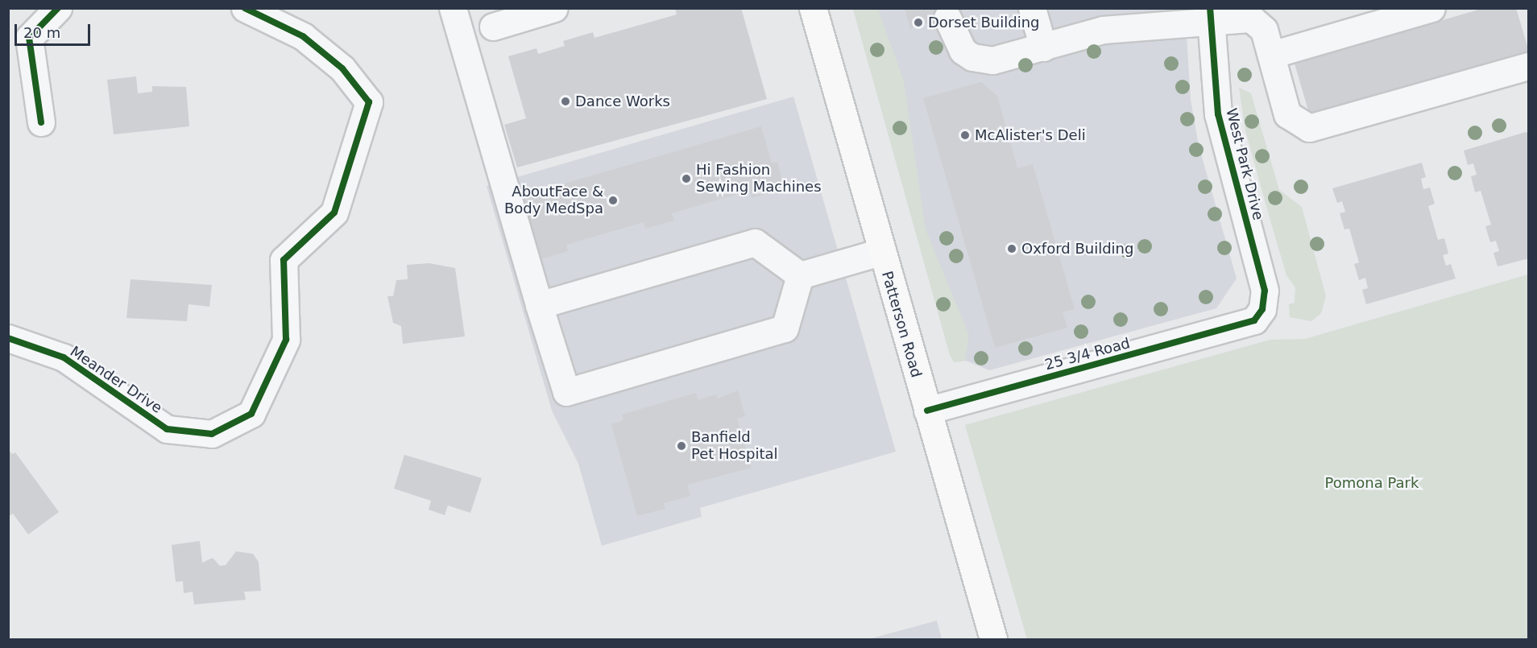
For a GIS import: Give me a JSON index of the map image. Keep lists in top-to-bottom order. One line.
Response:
{"streets":{"main road":["Patterson Road"],"street":["West Park Drive","25 3/4 Road","Meander Drive"]},"crossings":[["West Park Drive","25 3/4 Road"],["Patterson Road","25 3/4 Road"]],"parks":["Pomona Park"],"places":["Dorset Building","Dance Works","McAlister's Deli","Hi Fashion Sewing Machines","AboutFace & Body MedSpa","Oxford Building","Banfield Pet Hospital"],"scale_bar":"20 m"}
